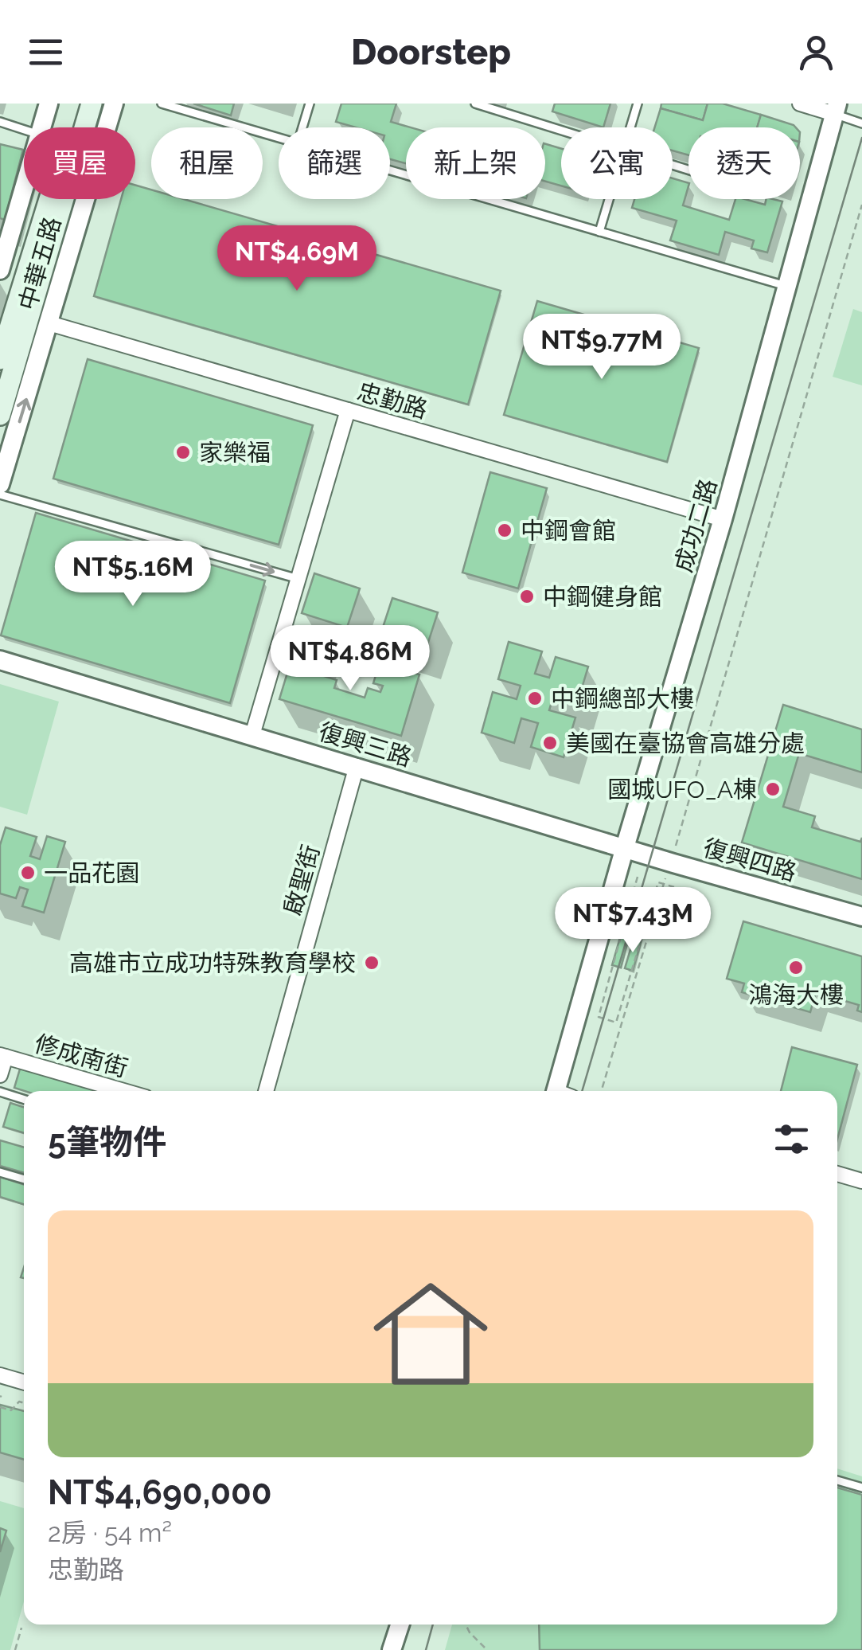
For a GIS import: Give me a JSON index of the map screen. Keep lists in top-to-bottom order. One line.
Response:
{"streets":{"main road":["中華五路"],"street":["忠勤路","成功二路","復興三路","復興四路","啟聖街","修成南街"]},"crossings":[["中華五路","忠勤路"],["忠勤路","成功二路"],["成功二路","復興三路"],["成功二路","復興四路"],["復興三路","復興四路"],["復興三路","啟聖街"]],"places":["家樂福","中鋼會館","中鋼健身館","中鋼總部大樓","美國在臺協會高雄分處","國城UFO_A棟","一品花園","高雄市立成功特殊教育學校","鴻海大樓"],"page":{"header":"Doorstep","chip":["買屋","租屋","篩選","新上架","公寓","透天"],"price":["NT$4.69M","NT$9.77M","NT$5.16M","NT$4.86M","NT$7.43M"],"heading":"5筆物件","list":[{"name":"NT$4,690,000","note":"2房 · 54 m² · 忠勤路"}]}}
